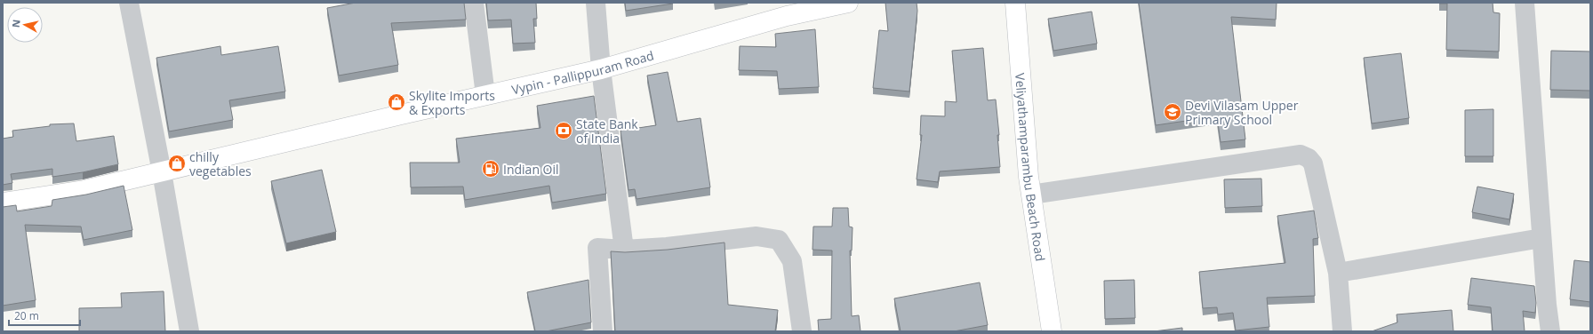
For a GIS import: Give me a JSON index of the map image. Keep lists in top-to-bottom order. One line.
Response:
{"streets":{"main road":["Vypin - Pallippuram Road","Veliyathamparambu Beach Road"]},"places":{"shop":["Skylite Imports & Exports","chilly vegetables"],"school or university":["Devi Vilasam Upper Primary School"],"bank":["State Bank of India"],"fuel station":["Indian Oil"]},"scale_bar":"20 m","north":"left"}
